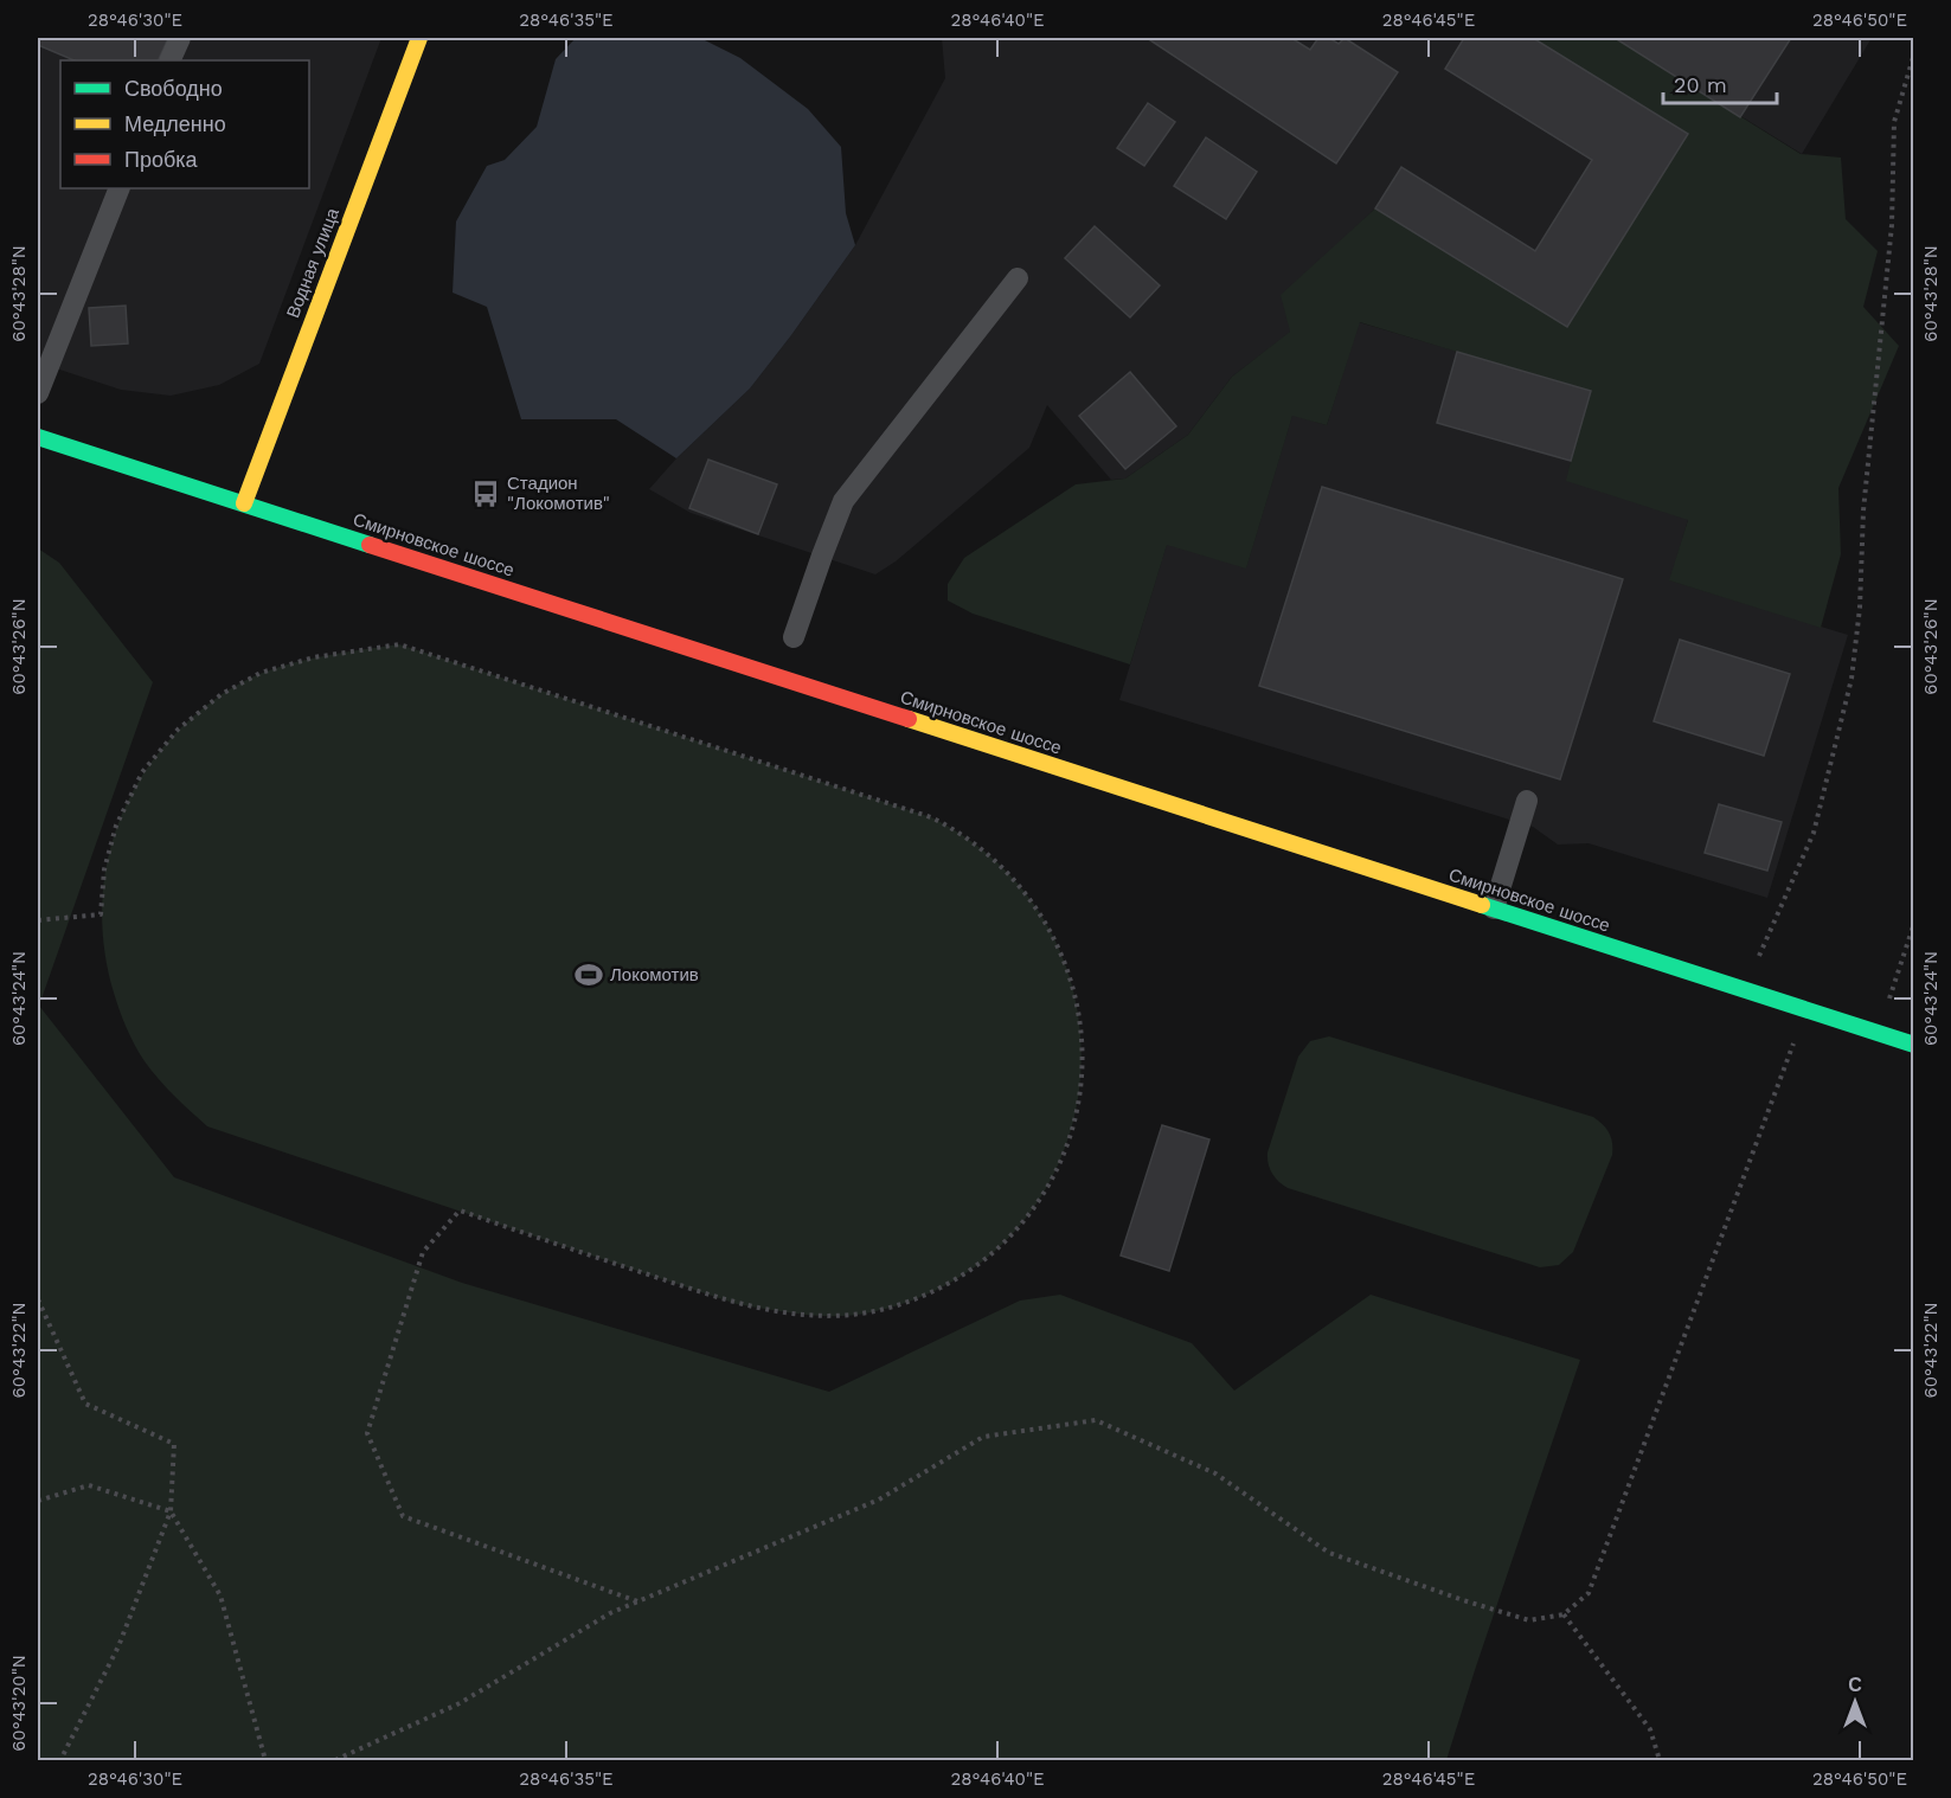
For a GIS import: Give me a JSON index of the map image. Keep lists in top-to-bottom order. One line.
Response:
{"streets":{"street":["Водная улица","Смирновское шоссе"]},"crossings":[["Водная улица","Смирновское шоссе"]],"places":{"bus stop":["Стадион \"Локомотив\""],"sports":["Локомотив"]},"legend":["Свободно","Медленно","Пробка"],"scale_bar":"20 m","north":"top","coordinates":["28°46'30\"E","28°46'35\"E","28°46'40\"E","28°46'45\"E","28°46'50\"E","60°43'28\"N","60°43'26\"N","60°43'24\"N","60°43'22\"N","60°43'20\"N"]}
